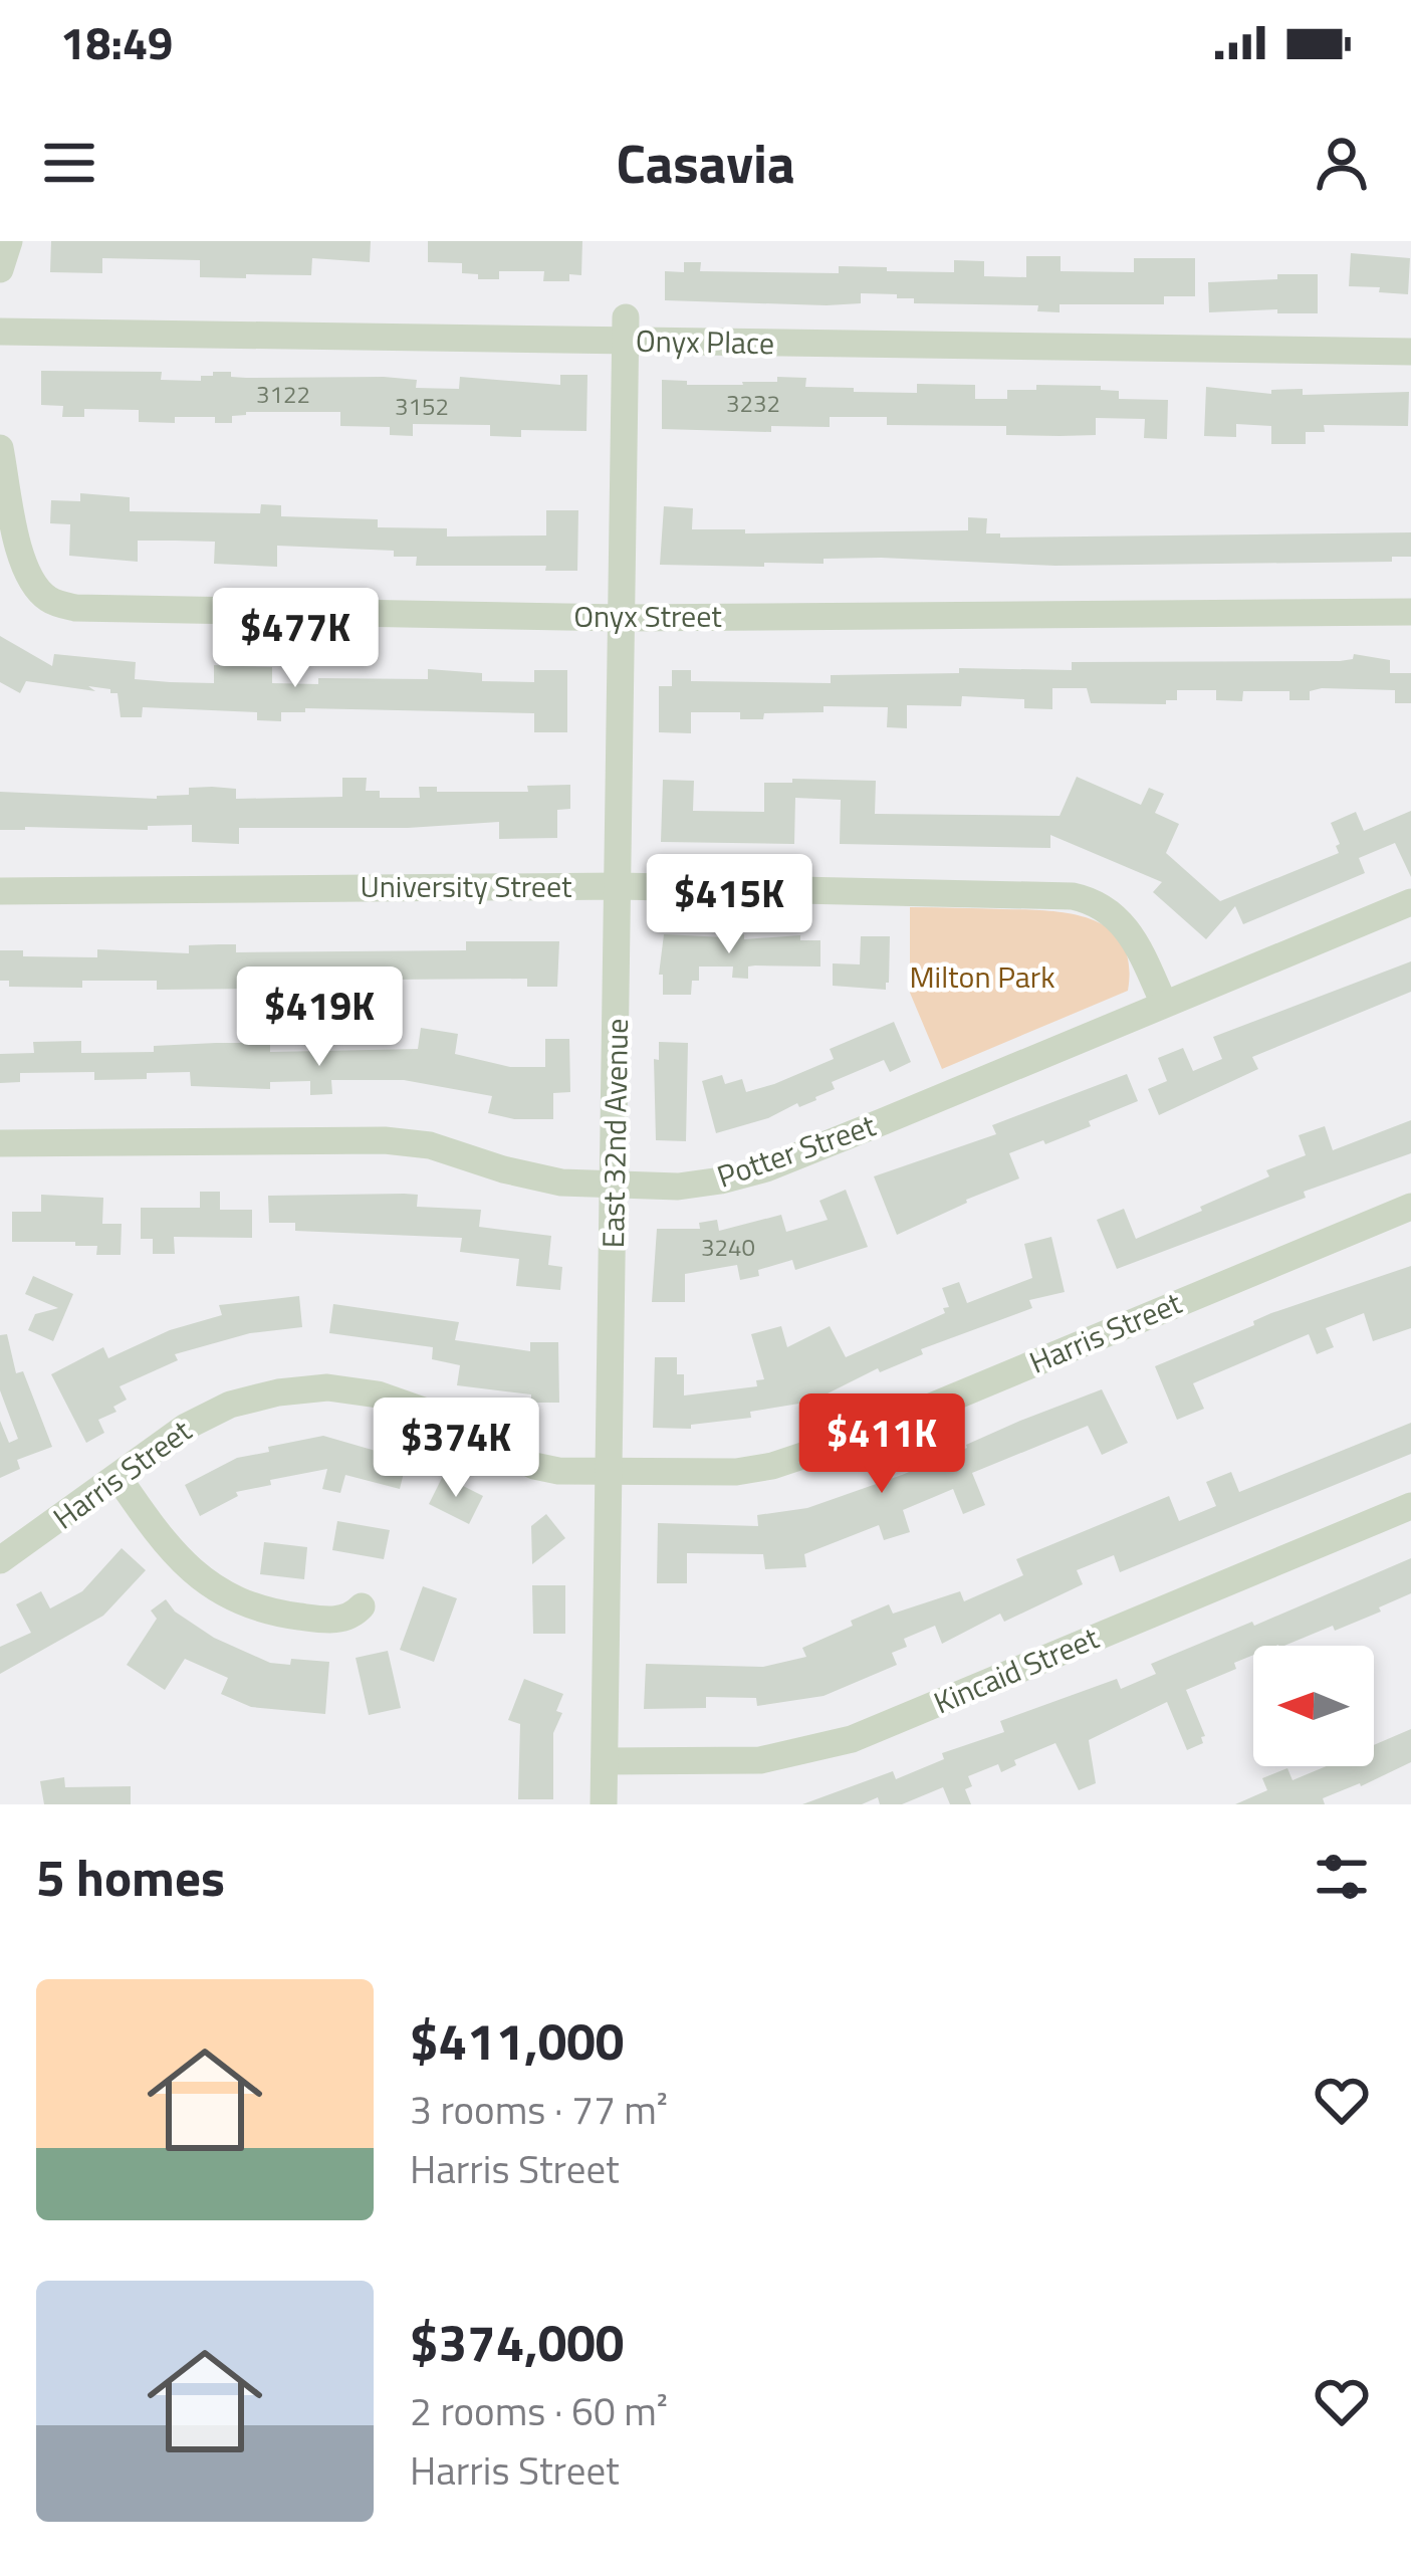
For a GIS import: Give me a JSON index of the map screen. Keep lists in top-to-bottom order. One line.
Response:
{"streets":{"street":["Onyx Place","Onyx Street","University Street","East 32nd Avenue","Potter Street","Harris Street","Kincaid Street"]},"crossings":[["Onyx Place","East 32nd Avenue"],["Onyx Street","East 32nd Avenue"],["University Street","East 32nd Avenue"],["University Street","Potter Street"],["East 32nd Avenue","Potter Street"],["East 32nd Avenue","Harris Street"],["East 32nd Avenue","Kincaid Street"]],"parks":["Milton Park"],"house_numbers":["3122","3232","3152","3240"],"north":"left","page":{"status":"18:49","header":"Casavia","price":["$477K","$415K","$419K","$411K","$374K"],"heading":"5 homes","list":[{"name":"$411,000","note":"3 rooms · 77 m² · Harris Street"},{"name":"$374,000","note":"2 rooms · 60 m² · Harris Street"}]}}
